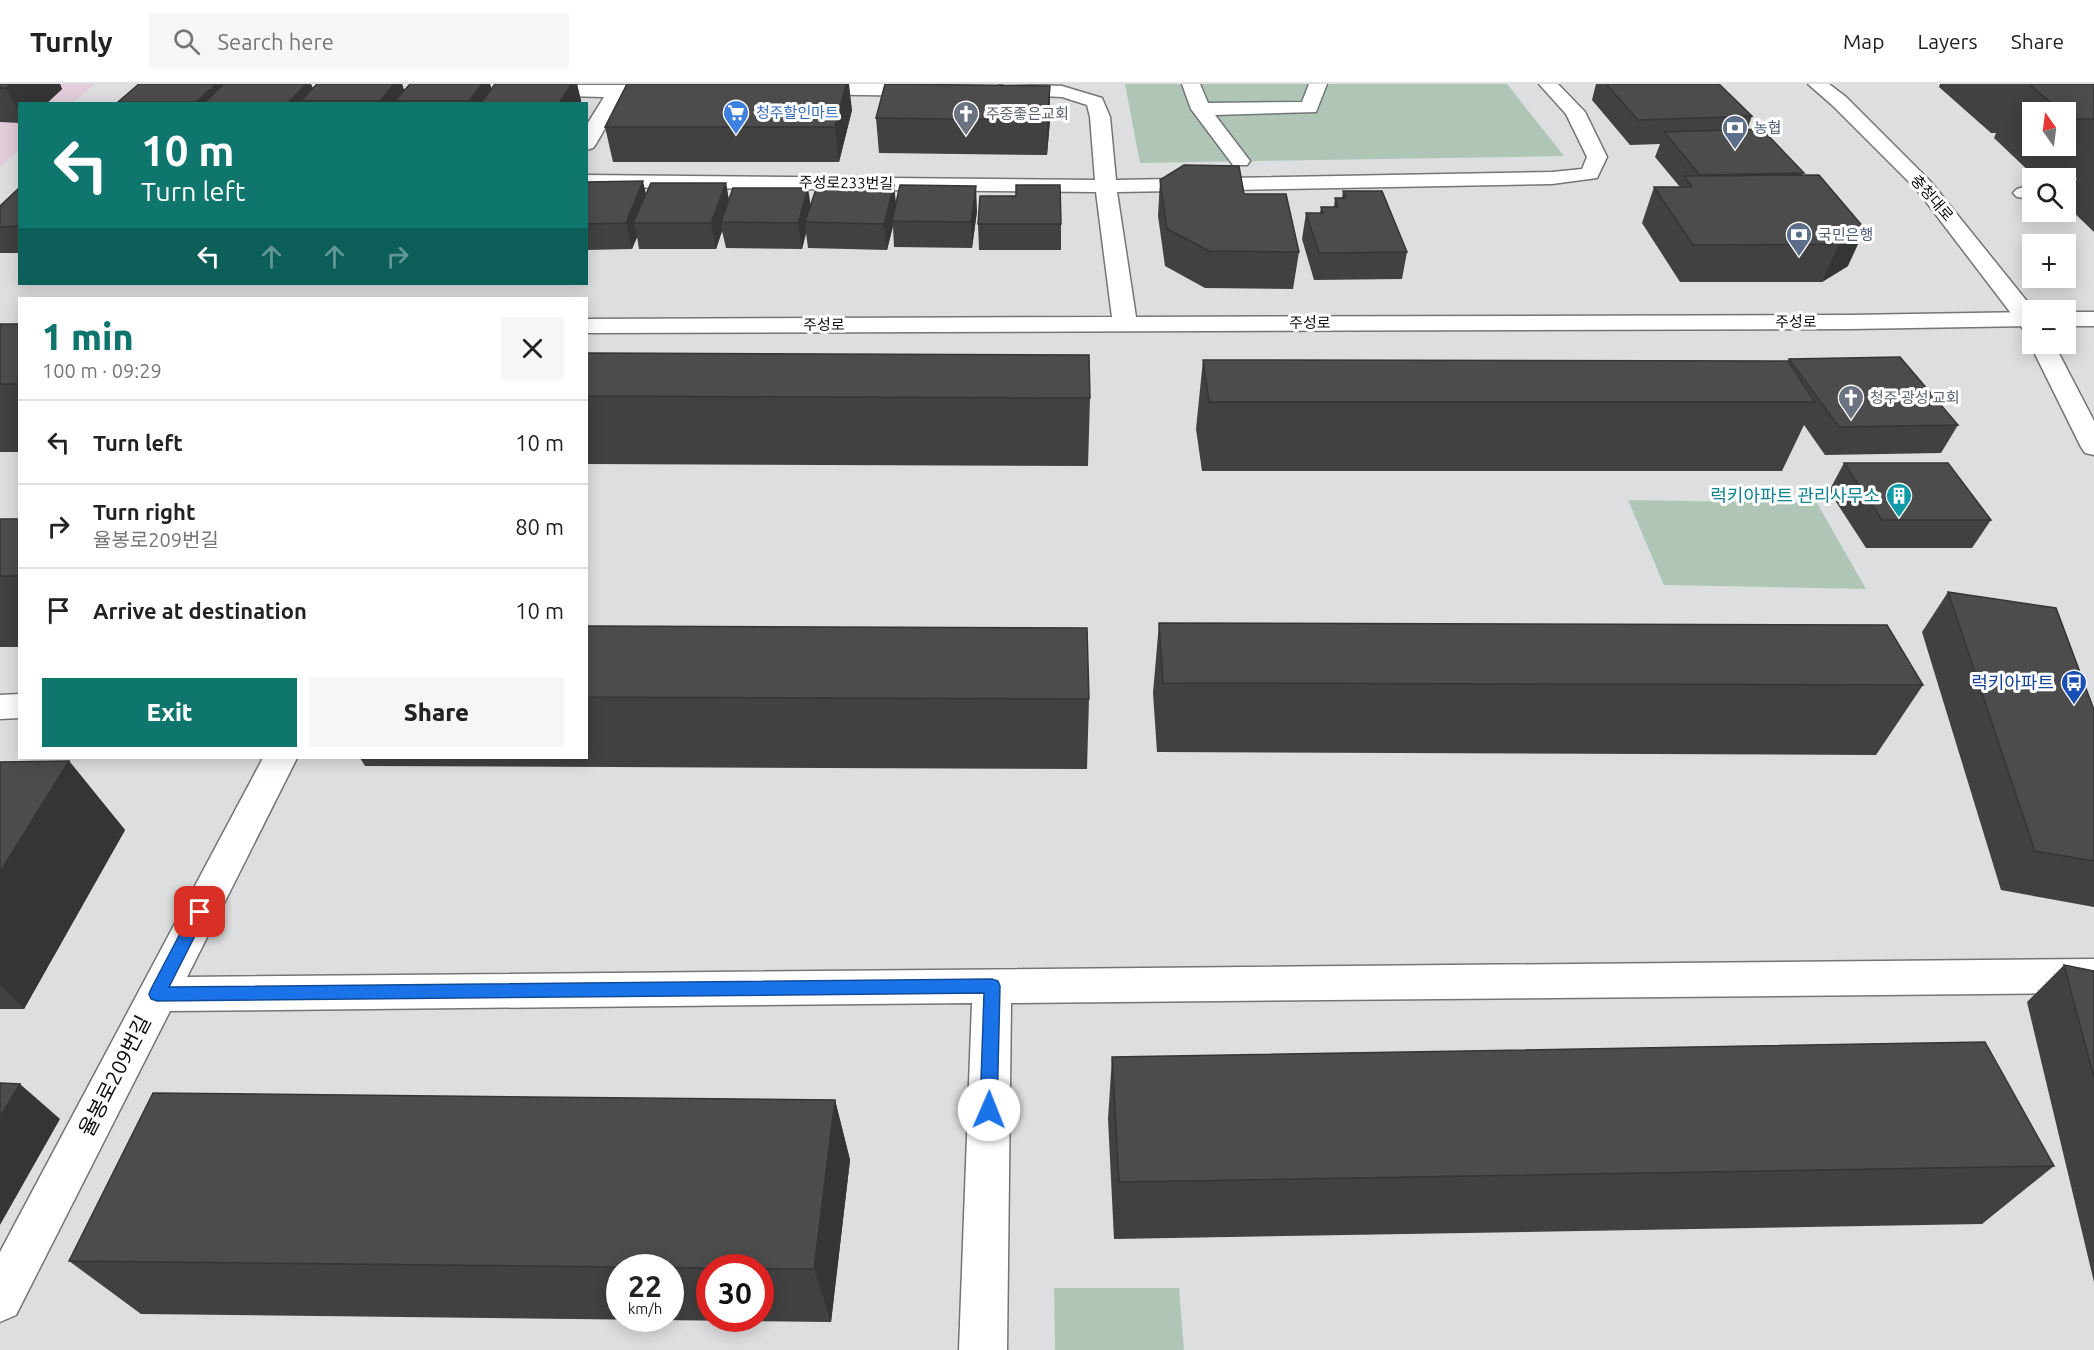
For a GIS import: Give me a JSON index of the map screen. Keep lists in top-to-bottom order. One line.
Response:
{"streets":{"street":["주성로233번길","충청대로","주성로","율봉로209번길"]},"places":{"supermarket":["청주할인마트"],"church":["주중좋은교회","청주 광성 교회"],"bank":["농협","국민은행"],"building":["럭키아파트 관리사무소"],"bus stop":["럭키아파트"]},"north":"top","page":{"header":"Turnly","search":"Search here","nav":["Map","Layers","Share"],"map_buttons":["+","−"],"turn":["10 m","Turn left"],"heading":["1 min","100 m · 09:29"],"list":[{"name":"Turn left","value":"10 m"},{"name":"Turn right","note":"율봉로209번길","value":"80 m"},{"name":"Arrive at destination","value":"10 m"}],"buttons":["Exit","Share"],"speed":"22 km/h","limit":"30"}}
